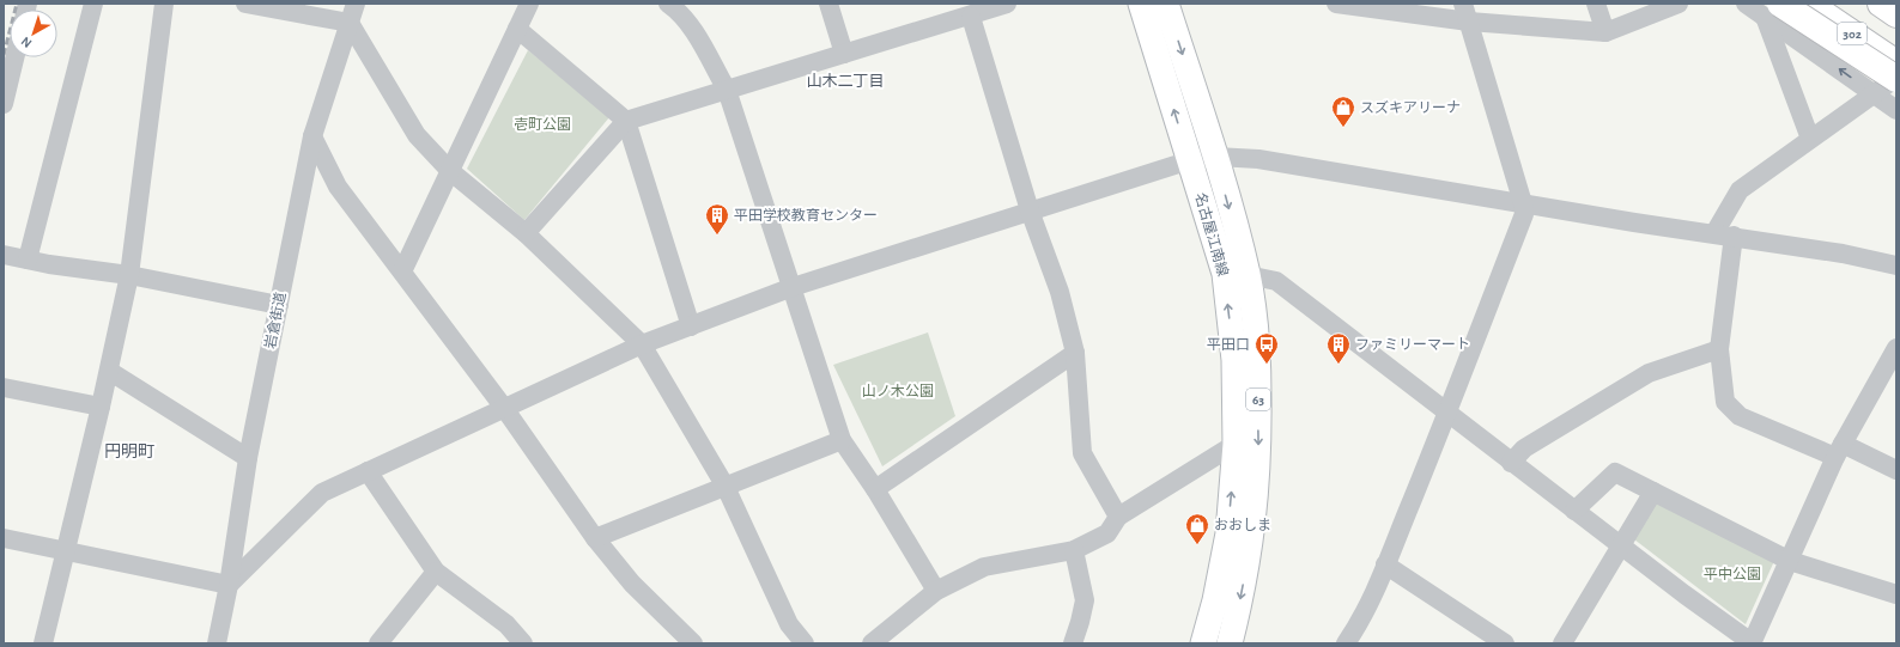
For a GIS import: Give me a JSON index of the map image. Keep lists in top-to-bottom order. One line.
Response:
{"streets":{"highway":["302"],"main road":["名古屋江南線","63"],"street":["岩倉街道"]},"districts":["山木二丁目","円明町"],"parks":["壱町公園","山ノ木公園","平中公園"],"places":{"shop":["スズキアリーナ","おおしま"],"building":["平田学校教育センター","ファミリーマート"],"bus stop":["平田口"]},"north":"bottom left"}
